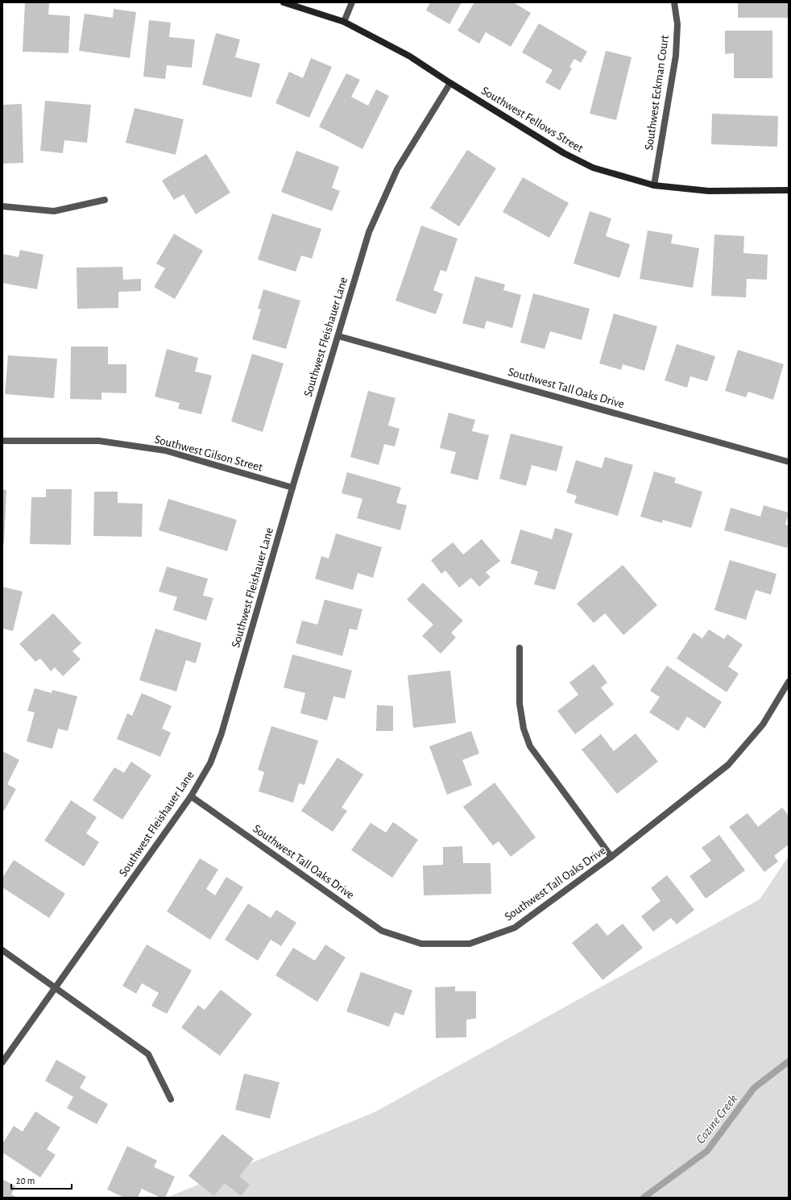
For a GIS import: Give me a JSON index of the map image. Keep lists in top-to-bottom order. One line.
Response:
{"streets":{"street":["Southwest Eckman Court","Southwest Fellows Street","Southwest Fleishauer Lane","Southwest Tall Oaks Drive","Southwest Gilson Street"]},"crossings":[["Southwest Eckman Court","Southwest Fellows Street"],["Southwest Fellows Street","Southwest Fleishauer Lane"],["Southwest Fleishauer Lane","Southwest Tall Oaks Drive"],["Southwest Fleishauer Lane","Southwest Gilson Street"]],"water":["Cozine Creek"],"scale_bar":"20 m"}
